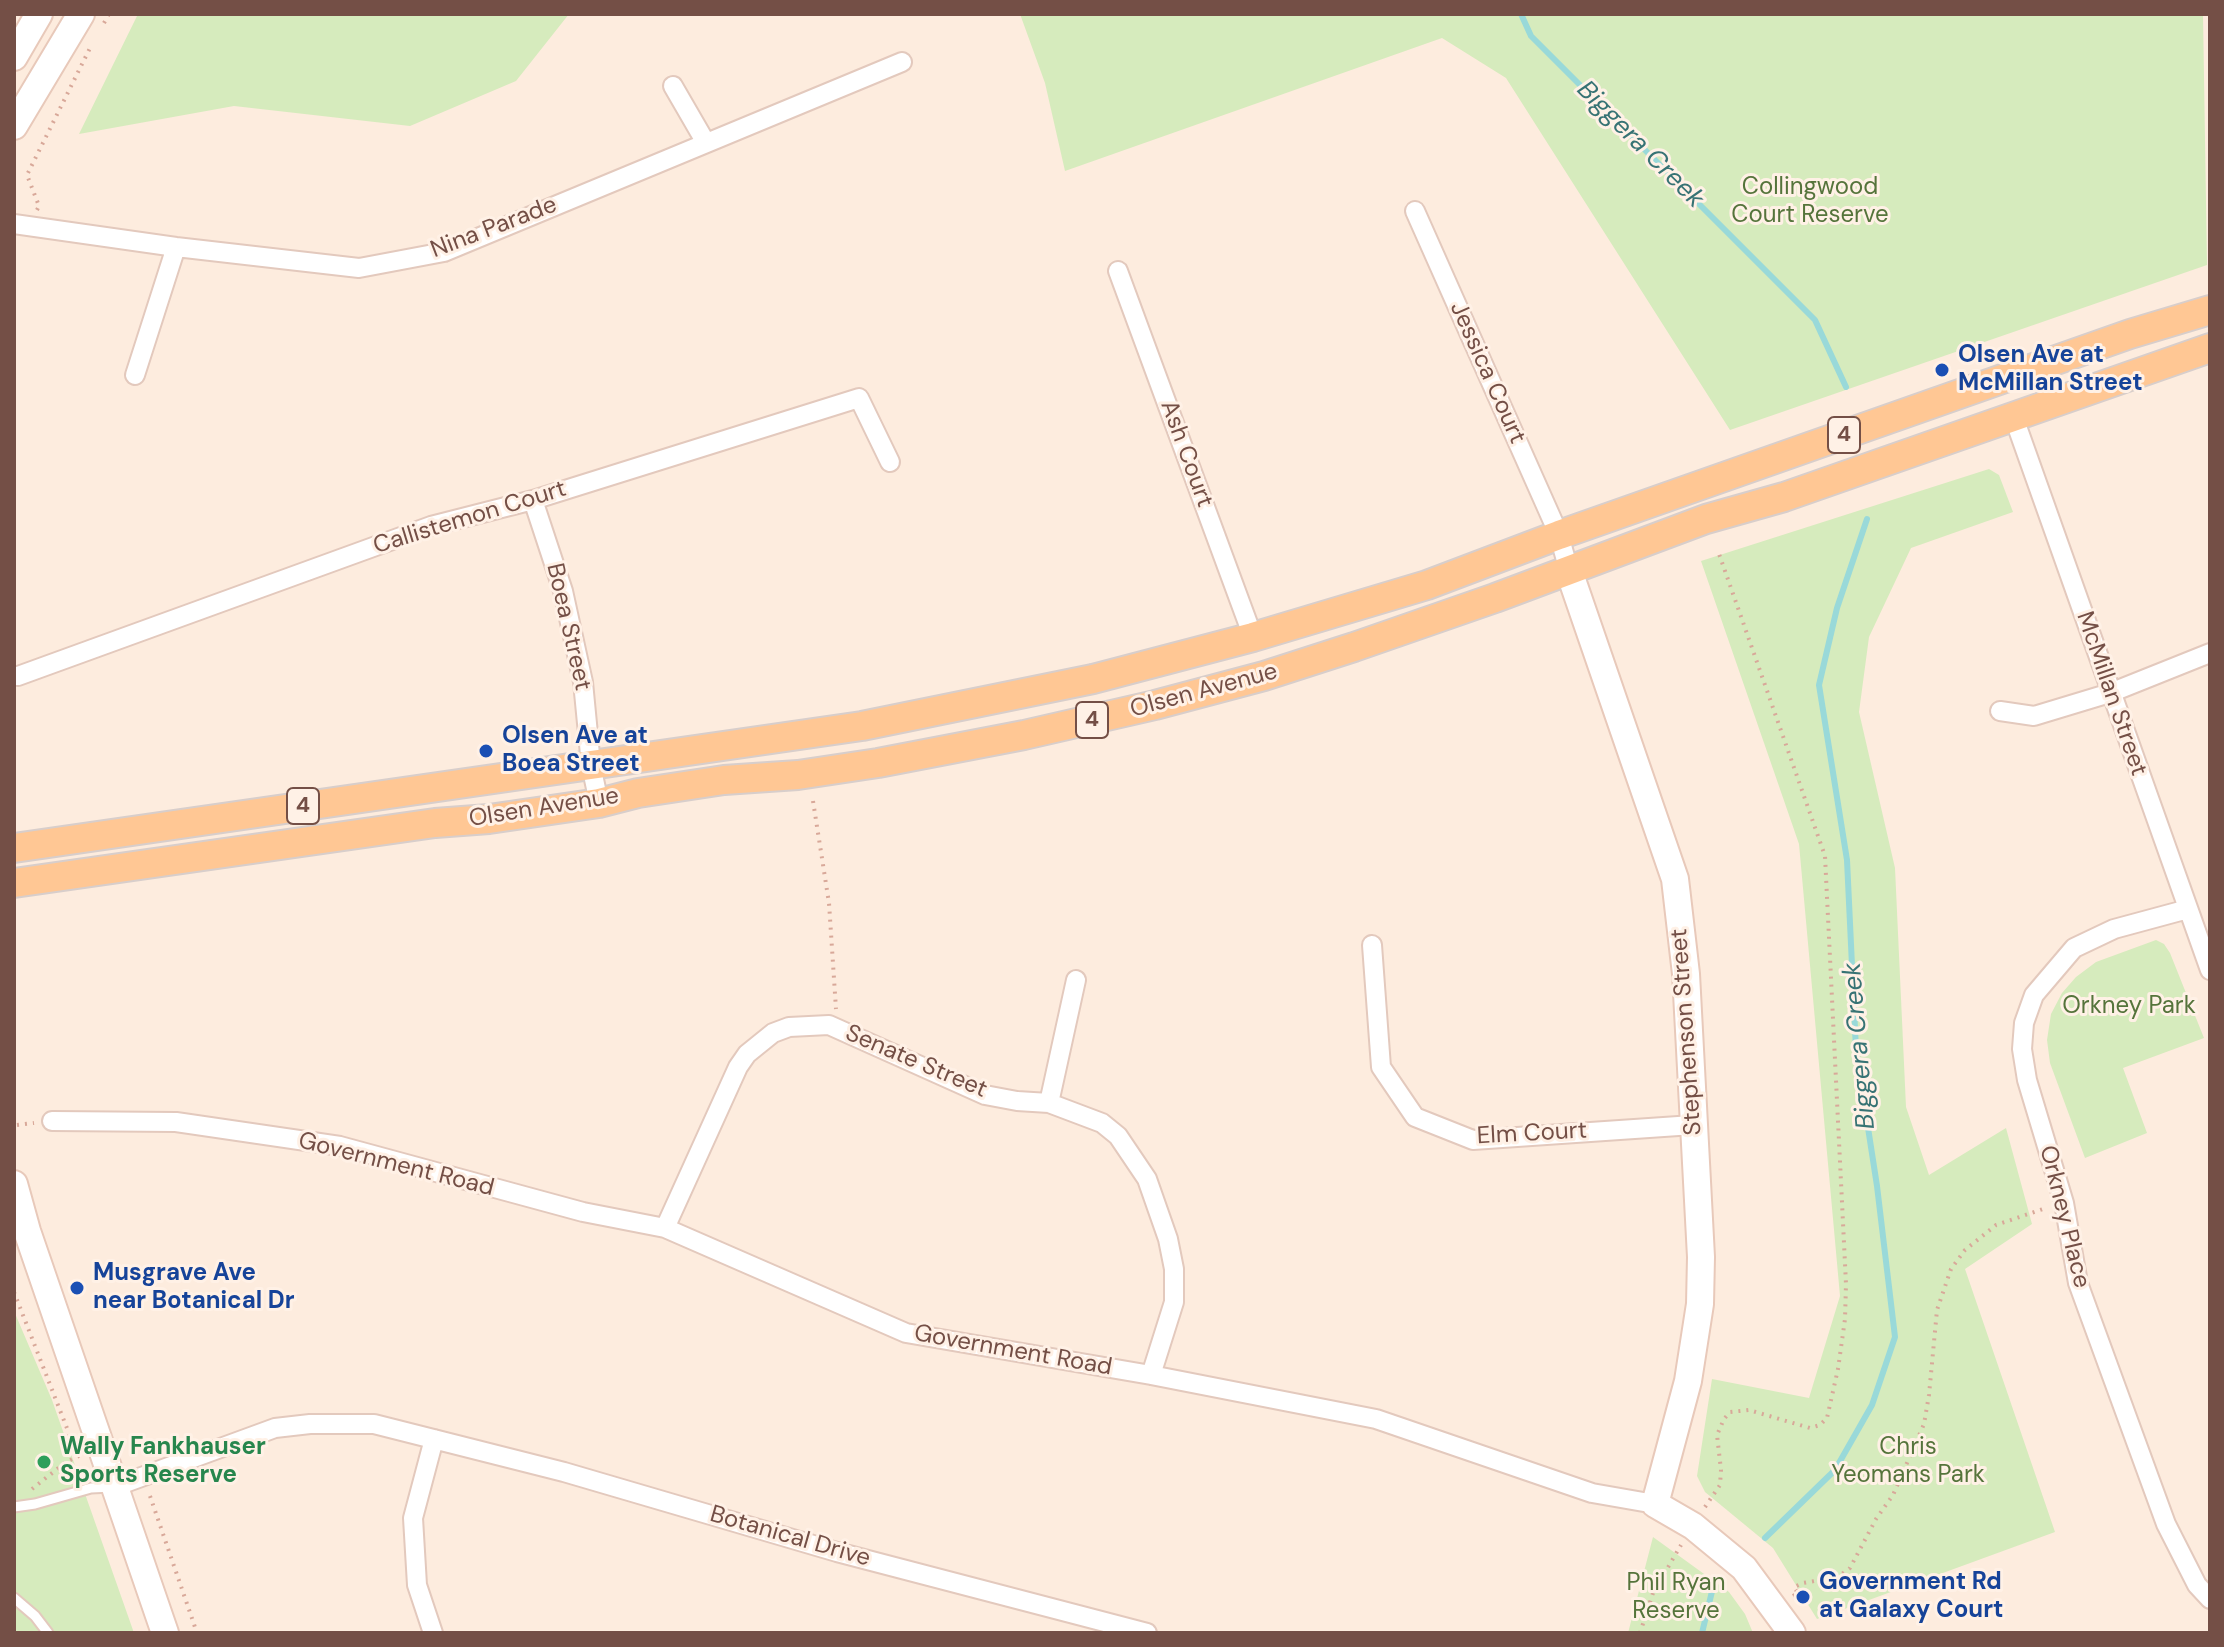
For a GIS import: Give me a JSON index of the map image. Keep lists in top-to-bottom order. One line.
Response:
{"streets":{"main road":["4","Olsen Avenue"],"street":["Nina Parade","Jessica Court","Ash Court","Callistemon Court","Boea Street","McMillan Street","Stephenson Street","Senate Street","Elm Court","Government Road","Orkney Place","Botanical Drive"]},"crossings":[["Jessica Court","Olsen Avenue"],["Jessica Court","Stephenson Street"],["Ash Court","Olsen Avenue"],["Callistemon Court","Boea Street"],["Boea Street","Olsen Avenue"],["Olsen Avenue","McMillan Street"],["Olsen Avenue","Stephenson Street"],["McMillan Street","Orkney Place"],["Stephenson Street","Elm Court"],["Stephenson Street","Government Road"],["Senate Street","Government Road"]],"water":["Biggera Creek"],"parks":["Collingwood Court Reserve","Orkney Park","Chris Yeomans Park","Phil Ryan Reserve"],"places":["Olsen Ave at McMillan Street","Olsen Ave at Boea Street","Musgrave Ave near Botanical Dr","Wally Fankhauser Sports Reserve","Government Rd at Galaxy Court"]}
